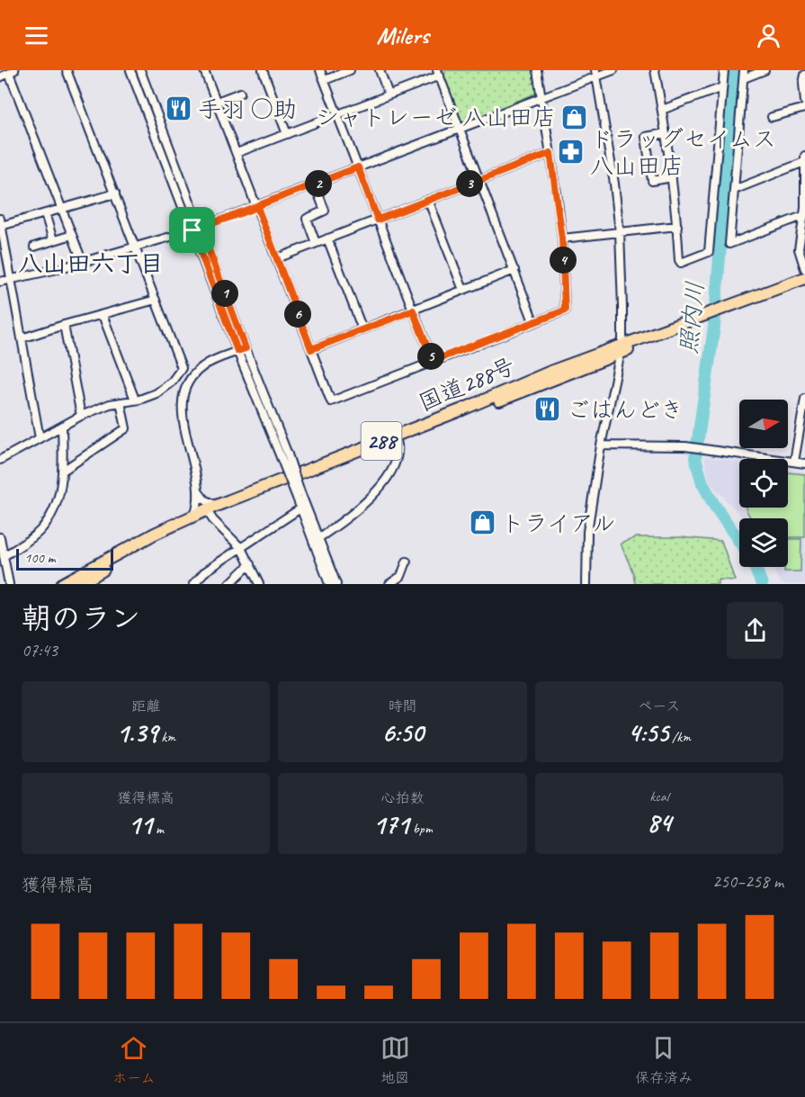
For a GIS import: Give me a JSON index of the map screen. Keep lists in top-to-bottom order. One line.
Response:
{"streets":{"highway":["国道288号","288"]},"districts":["八山田六丁目"],"water":["照内川"],"places":{"restaurant":["手羽 ○助","ごはんどき"],"shop":["シャトレーゼ 八山田店","トライアル"],"pharmacy":["ドラッグセイムス 八山田店"]},"scale_bar":"100 m","north":"right","page":{"header":"Milers","pins":["2","3","4","1","6","5"],"scale":"100 m","heading":["朝のラン","07:43"],"stats":[["距離","1.39 km"],["時間","6:50"],["ペース","4:55 /km"],["獲得標高","11 m"],["心拍数","171 bpm"],["kcal","84"]],"chart":["獲得標高","250–258 m"],"tabs":["ホーム","地図","保存済み"]}}
